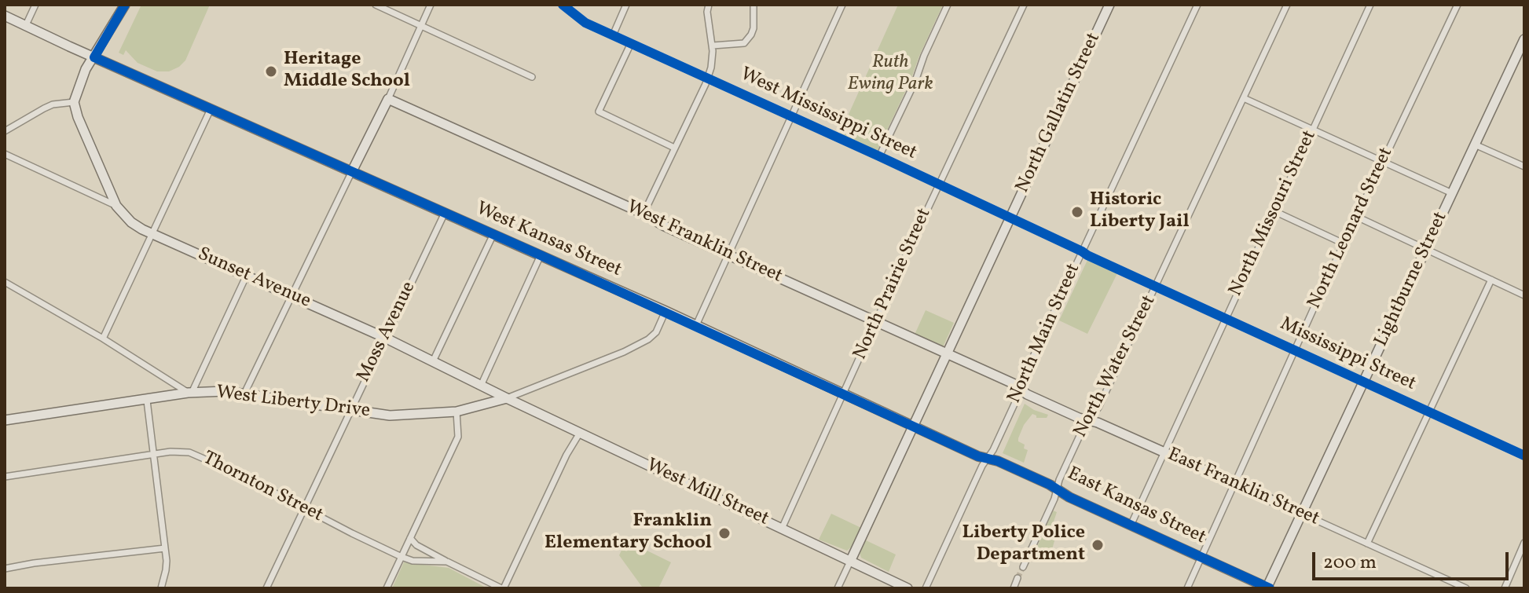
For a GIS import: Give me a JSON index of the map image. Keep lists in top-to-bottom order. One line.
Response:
{"streets":{"street":["North Gallatin Street","West Mississippi Street","North Missouri Street","North Leonard Street","West Kansas Street","West Franklin Street","Sunset Avenue","Lightburne Street","North Prairie Street","Moss Avenue","North Main Street","Mississippi Street","North Water Street","West Liberty Drive","Thornton Street","East Franklin Street","West Mill Street","East Kansas Street"]},"crossings":[["North Gallatin Street","West Mississippi Street"],["North Gallatin Street","West Kansas Street"],["North Gallatin Street","West Franklin Street"],["North Gallatin Street","West Mill Street"],["West Mississippi Street","North Prairie Street"],["West Mississippi Street","North Main Street"],["West Mississippi Street","Mississippi Street"],["West Mississippi Street","North Water Street"],["North Missouri Street","Mississippi Street"],["North Missouri Street","East Franklin Street"],["North Missouri Street","East Kansas Street"],["North Leonard Street","Mississippi Street"],["North Leonard Street","East Franklin Street"],["North Leonard Street","East Kansas Street"],["West Kansas Street","North Prairie Street"],["West Kansas Street","Moss Avenue"],["West Kansas Street","North Main Street"],["West Kansas Street","East Kansas Street"],["West Franklin Street","North Prairie Street"],["West Franklin Street","North Main Street"],["West Franklin Street","East Franklin Street"],["Sunset Avenue","Moss Avenue"],["Sunset Avenue","West Liberty Drive"],["Sunset Avenue","West Mill Street"],["Lightburne Street","Mississippi Street"],["Lightburne Street","East Franklin Street"],["Lightburne Street","East Kansas Street"],["North Prairie Street","West Mill Street"],["Moss Avenue","West Liberty Drive"],["Moss Avenue","Thornton Street"],["North Main Street","East Franklin Street"],["North Main Street","East Kansas Street"],["Mississippi Street","North Water Street"],["North Water Street","East Franklin Street"],["North Water Street","East Kansas Street"],["West Liberty Drive","West Mill Street"]],"parks":["Ruth Ewing Park"],"places":["Heritage Middle School","Historic Liberty Jail","Franklin Elementary School","Liberty Police Department"],"scale_bar":"200 m"}
